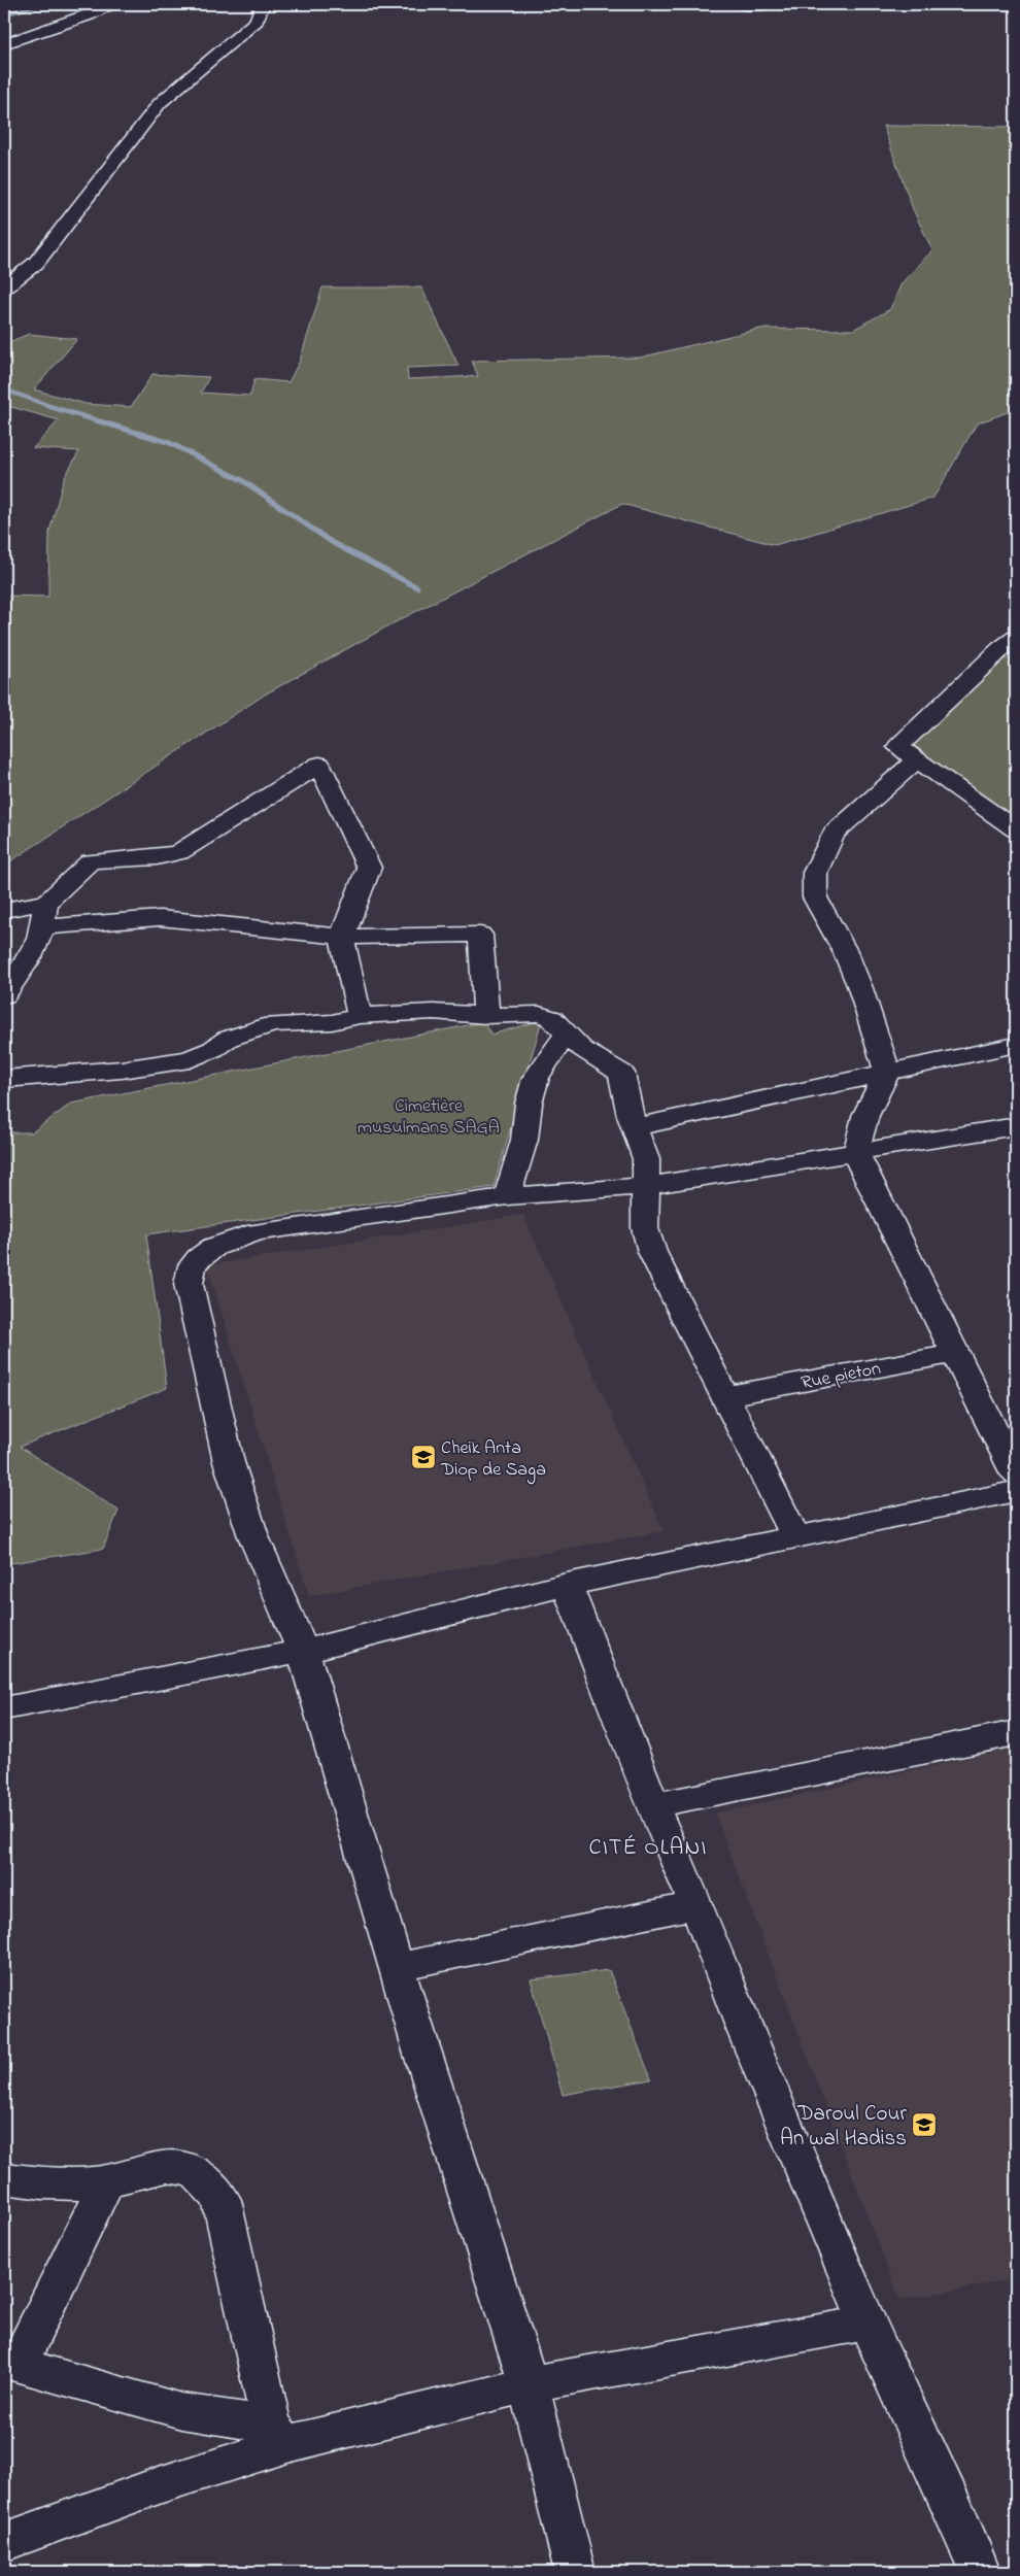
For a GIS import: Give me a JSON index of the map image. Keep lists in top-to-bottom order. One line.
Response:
{"streets":{"street":["Rue pieton"]},"districts":["CITÉ OLANI"],"parks":["Cimetière musulmans SAGA"],"places":{"school or university":["Cheik Anta Diop de Saga","Daroul Cour An wal Hadiss"]}}
